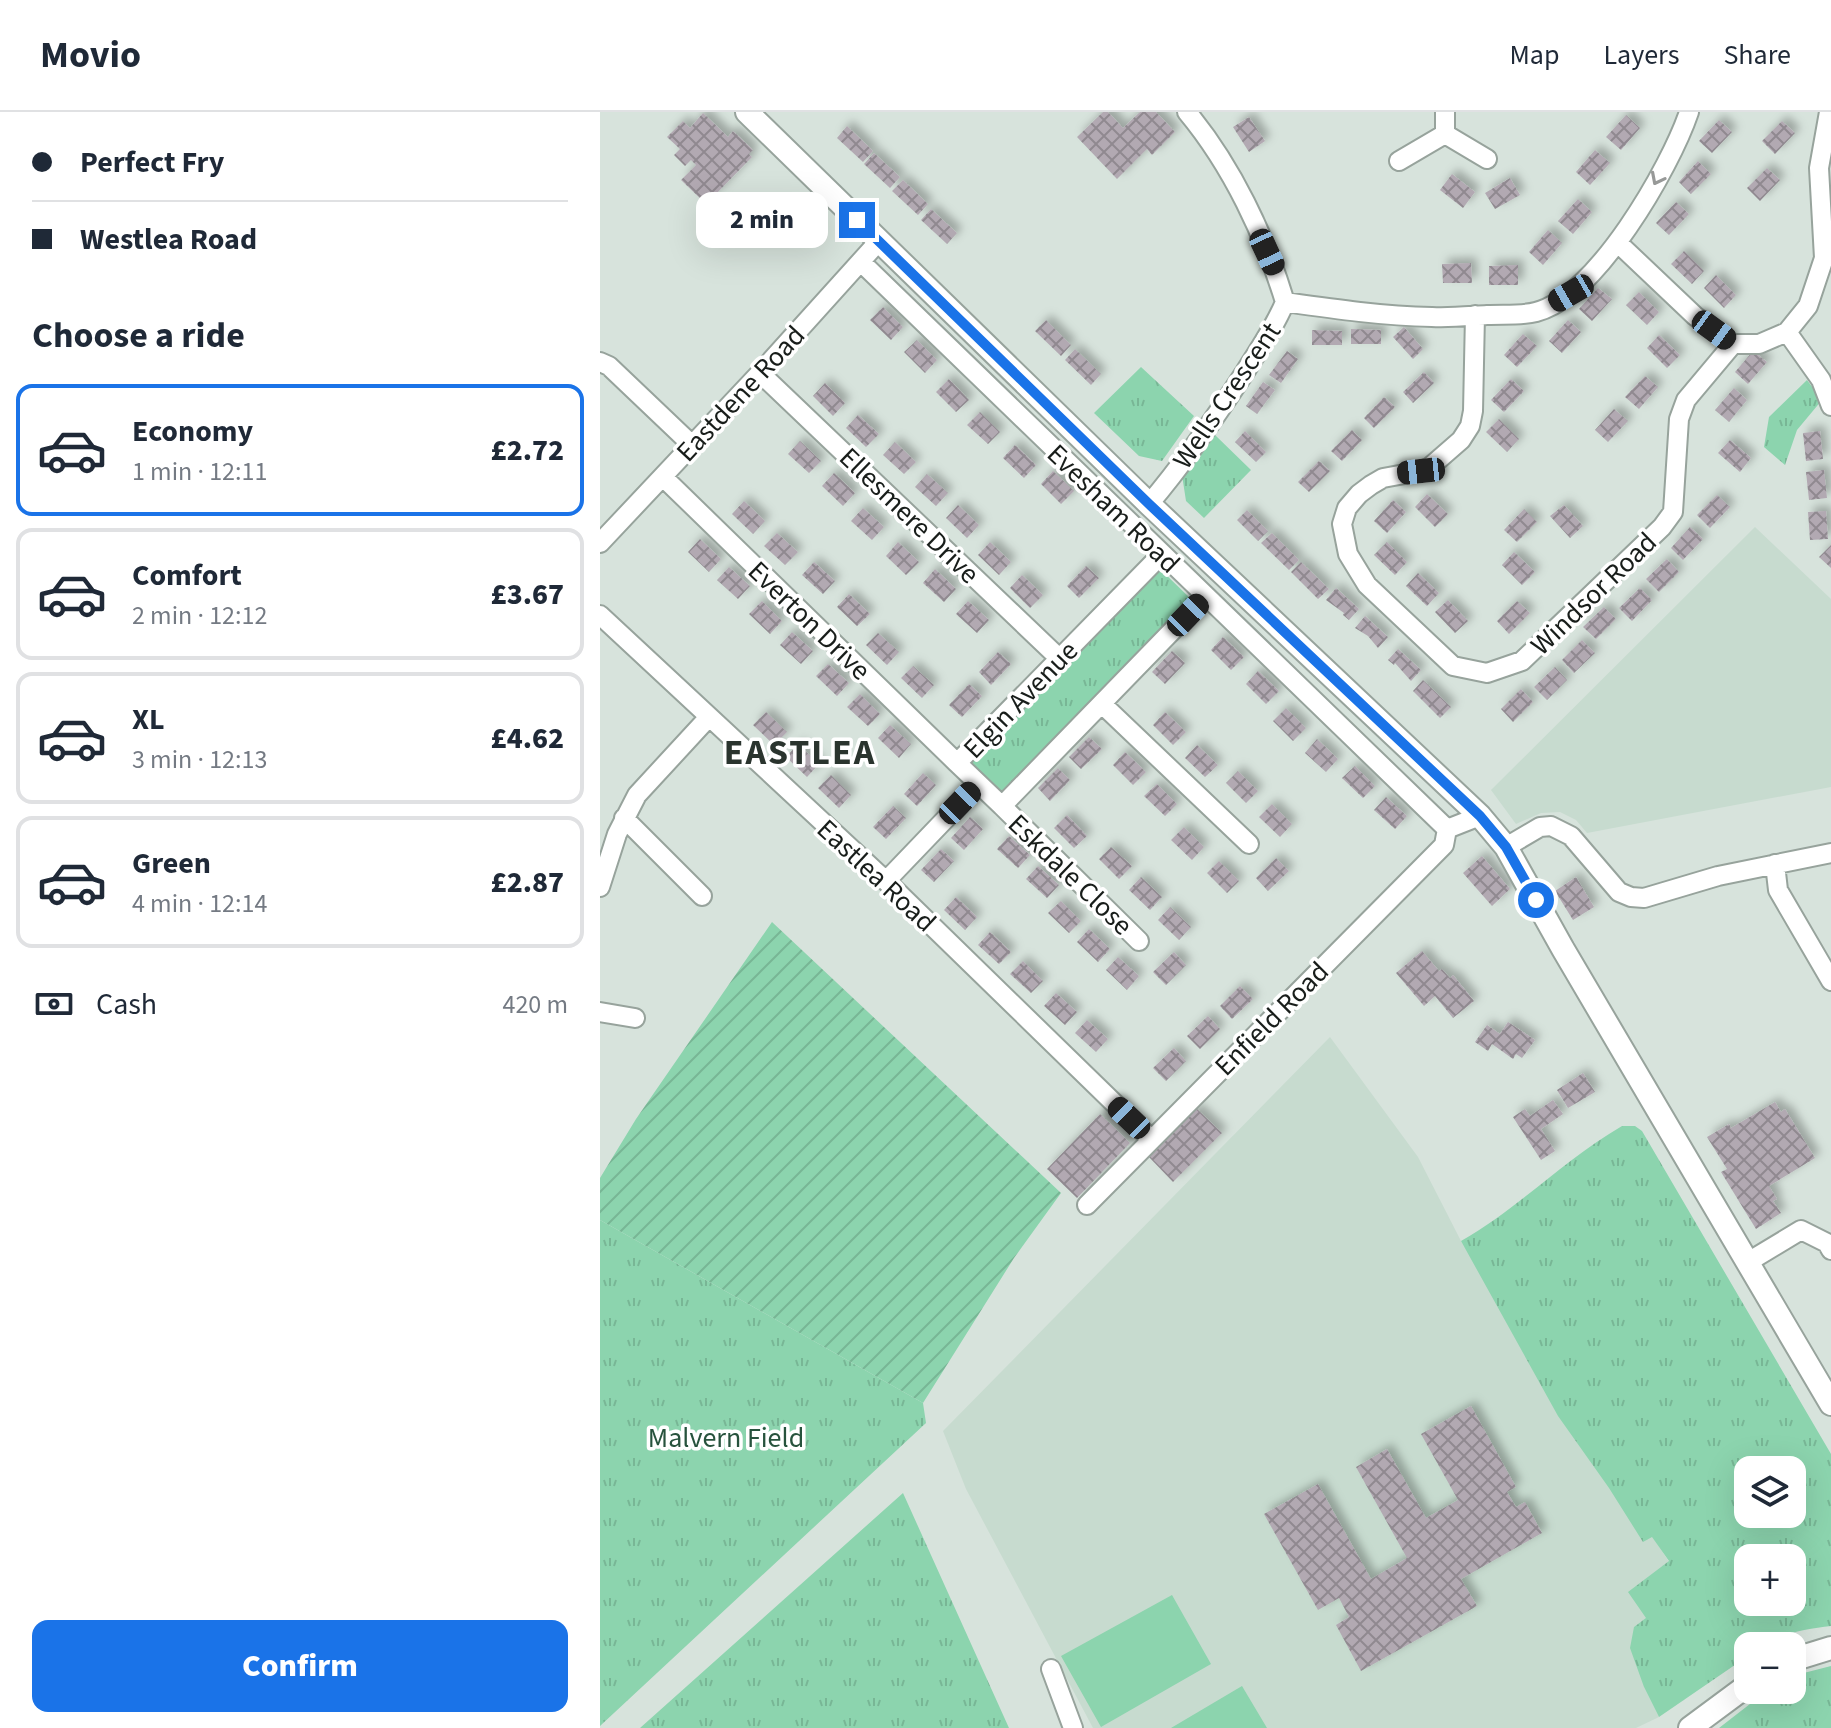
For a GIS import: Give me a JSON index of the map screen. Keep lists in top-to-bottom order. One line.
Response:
{"streets":{"street":["Eastdene Road","Wells Crescent","Evesham Road","Ellesmere Drive","Windsor Road","Everton Drive","Elgin Avenue","Eskdale Close","Eastlea Road","Enfield Road"]},"crossings":[["Eastdene Road","Evesham Road"],["Eastdene Road","Ellesmere Drive"],["Eastdene Road","Everton Drive"],["Evesham Road","Elgin Avenue"],["Evesham Road","Enfield Road"],["Ellesmere Drive","Elgin Avenue"],["Everton Drive","Elgin Avenue"],["Elgin Avenue","Eskdale Close"],["Eastlea Road","Enfield Road"]],"districts":["EASTLEA"],"parks":["Malvern Field"],"page":{"header":"Movio","nav":["Map","Layers","Share"],"banner":["Perfect Fry","Westlea Road"],"bubble":"2 min","heading":"Choose a ride","list":[{"name":"Economy","note":"1 min · 12:11","value":"£2.72"},{"name":"Comfort","note":"2 min · 12:12","value":"£3.67"},{"name":"XL","note":"3 min · 12:13","value":"£4.62"},{"name":"Green","note":"4 min · 12:14","value":"£2.87"}],"pay":["Cash","420 m"],"map_buttons":["+","−"],"buttons":"Confirm"}}
